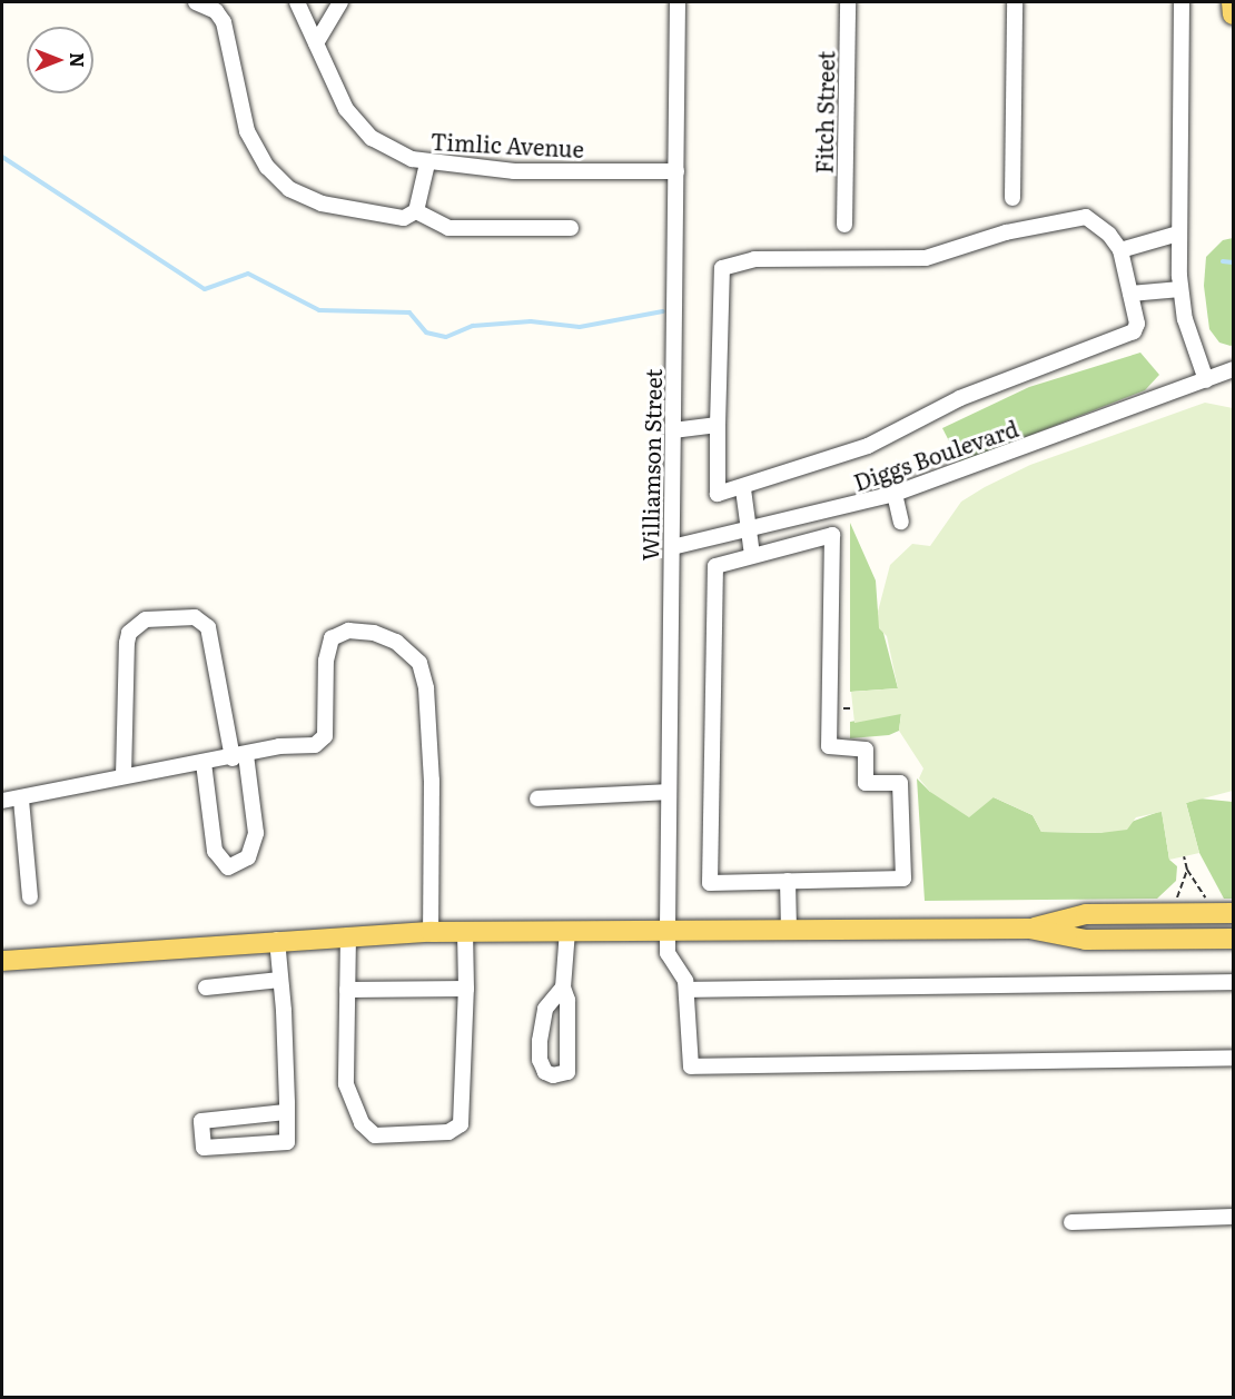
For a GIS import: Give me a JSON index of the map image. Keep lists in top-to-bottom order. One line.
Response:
{"streets":{"street":["Fitch Street","Timlic Avenue","Diggs Boulevard","Williamson Street"]},"crossings":[["Timlic Avenue","Williamson Street"],["Diggs Boulevard","Williamson Street"]],"north":"right"}
